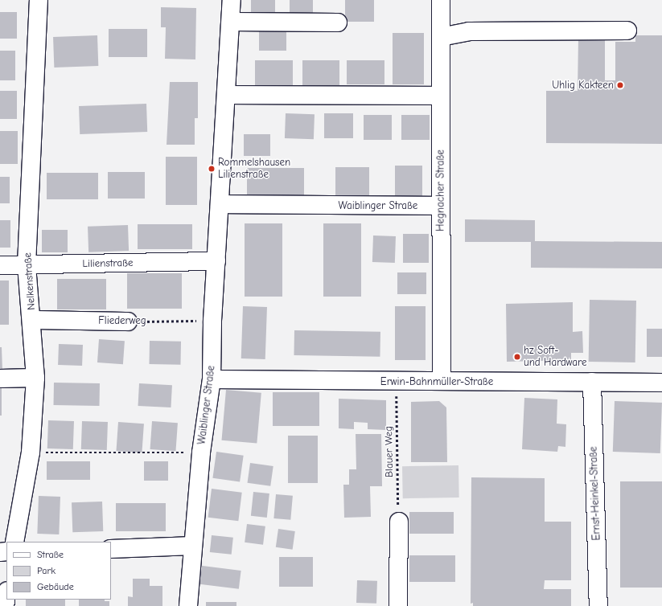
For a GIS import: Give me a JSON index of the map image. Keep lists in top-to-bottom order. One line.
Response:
{"streets":{"street":["Hegnacher Straße","Waiblinger Straße","Lilienstraße","Nelkenstraße","Fliederweg","Erwin-Bahnmüller-Straße","Ernst-Heinkel-Straße"],"path":["Blauer Weg"]},"crossings":[["Hegnacher Straße","Waiblinger Straße"],["Hegnacher Straße","Erwin-Bahnmüller-Straße"],["Waiblinger Straße","Lilienstraße"],["Waiblinger Straße","Fliederweg"],["Waiblinger Straße","Erwin-Bahnmüller-Straße"],["Lilienstraße","Nelkenstraße"],["Nelkenstraße","Fliederweg"],["Erwin-Bahnmüller-Straße","Blauer Weg"],["Erwin-Bahnmüller-Straße","Ernst-Heinkel-Straße"]],"places":["Uhlig Kakteen","Rommelshausen Lilienstraße","hz Soft- und Hardware"],"legend":["Straße","Park","Gebäude"]}
